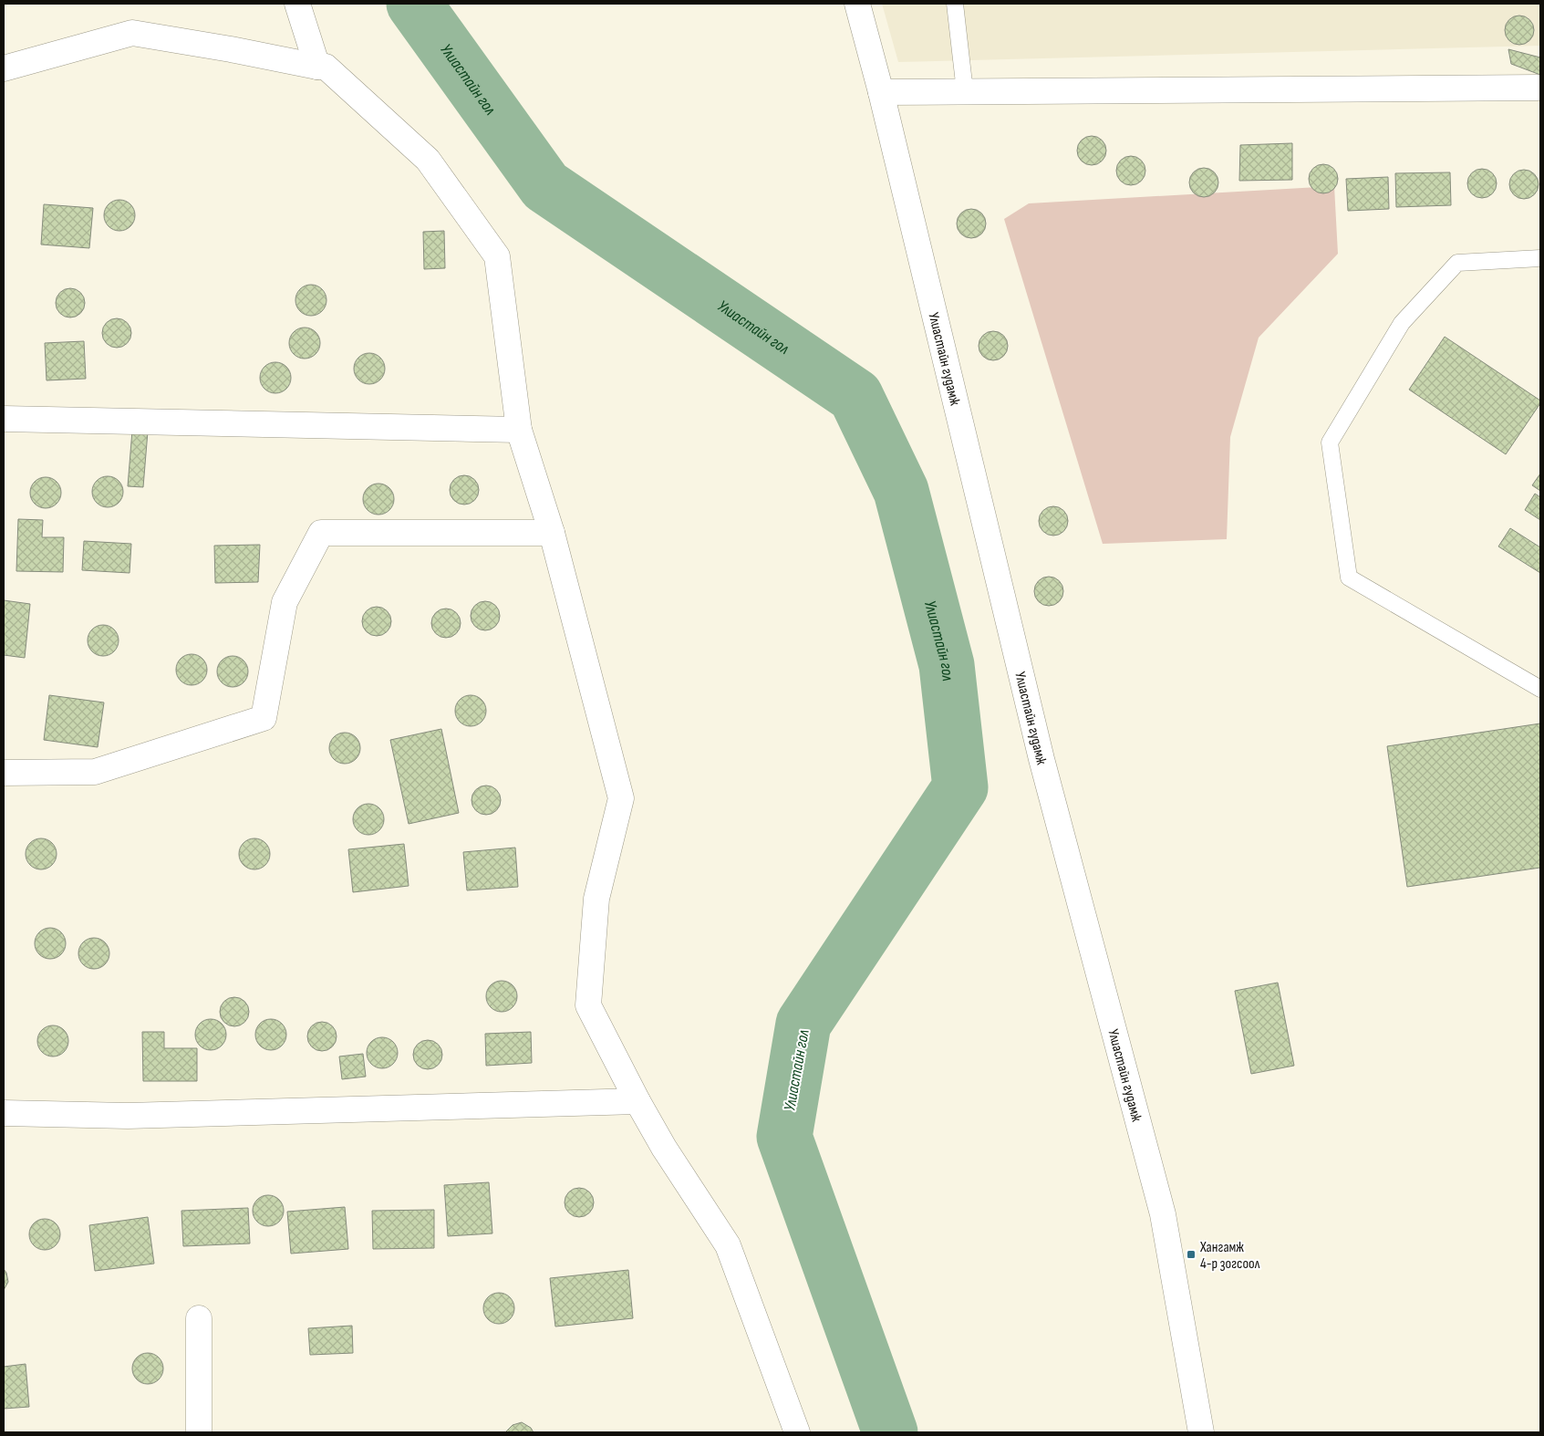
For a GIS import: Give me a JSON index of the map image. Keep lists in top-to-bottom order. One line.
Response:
{"streets":{"street":["Улиастайн гудамж"]},"water":["Улиастайн гол"],"places":{"transit":["Хангамж 4-р зогсоол"]}}
